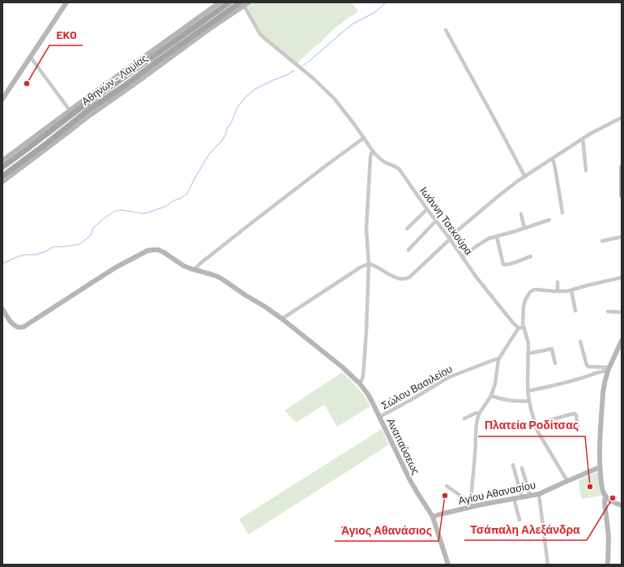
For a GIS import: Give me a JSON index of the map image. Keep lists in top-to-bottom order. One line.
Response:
{"streets":{"main road":["Αθηνών - Λαμίας"],"street":["Ιωάννη Τσεκούρα","Σώλου Βασιλείου","Αναπαύσεως","Αγίου Αθανασίου"]},"crossings":[["Αθηνών - Λαμίας","Ιωάννη Τσεκούρα"],["Σώλου Βασιλείου","Αναπαύσεως"],["Αναπαύσεως","Αγίου Αθανασίου"]],"places":["EKO","Πλατεία Ροδίτσας","Άγιος Αθανάσιος","Τσάπαλη Αλεξάνδρα"]}
